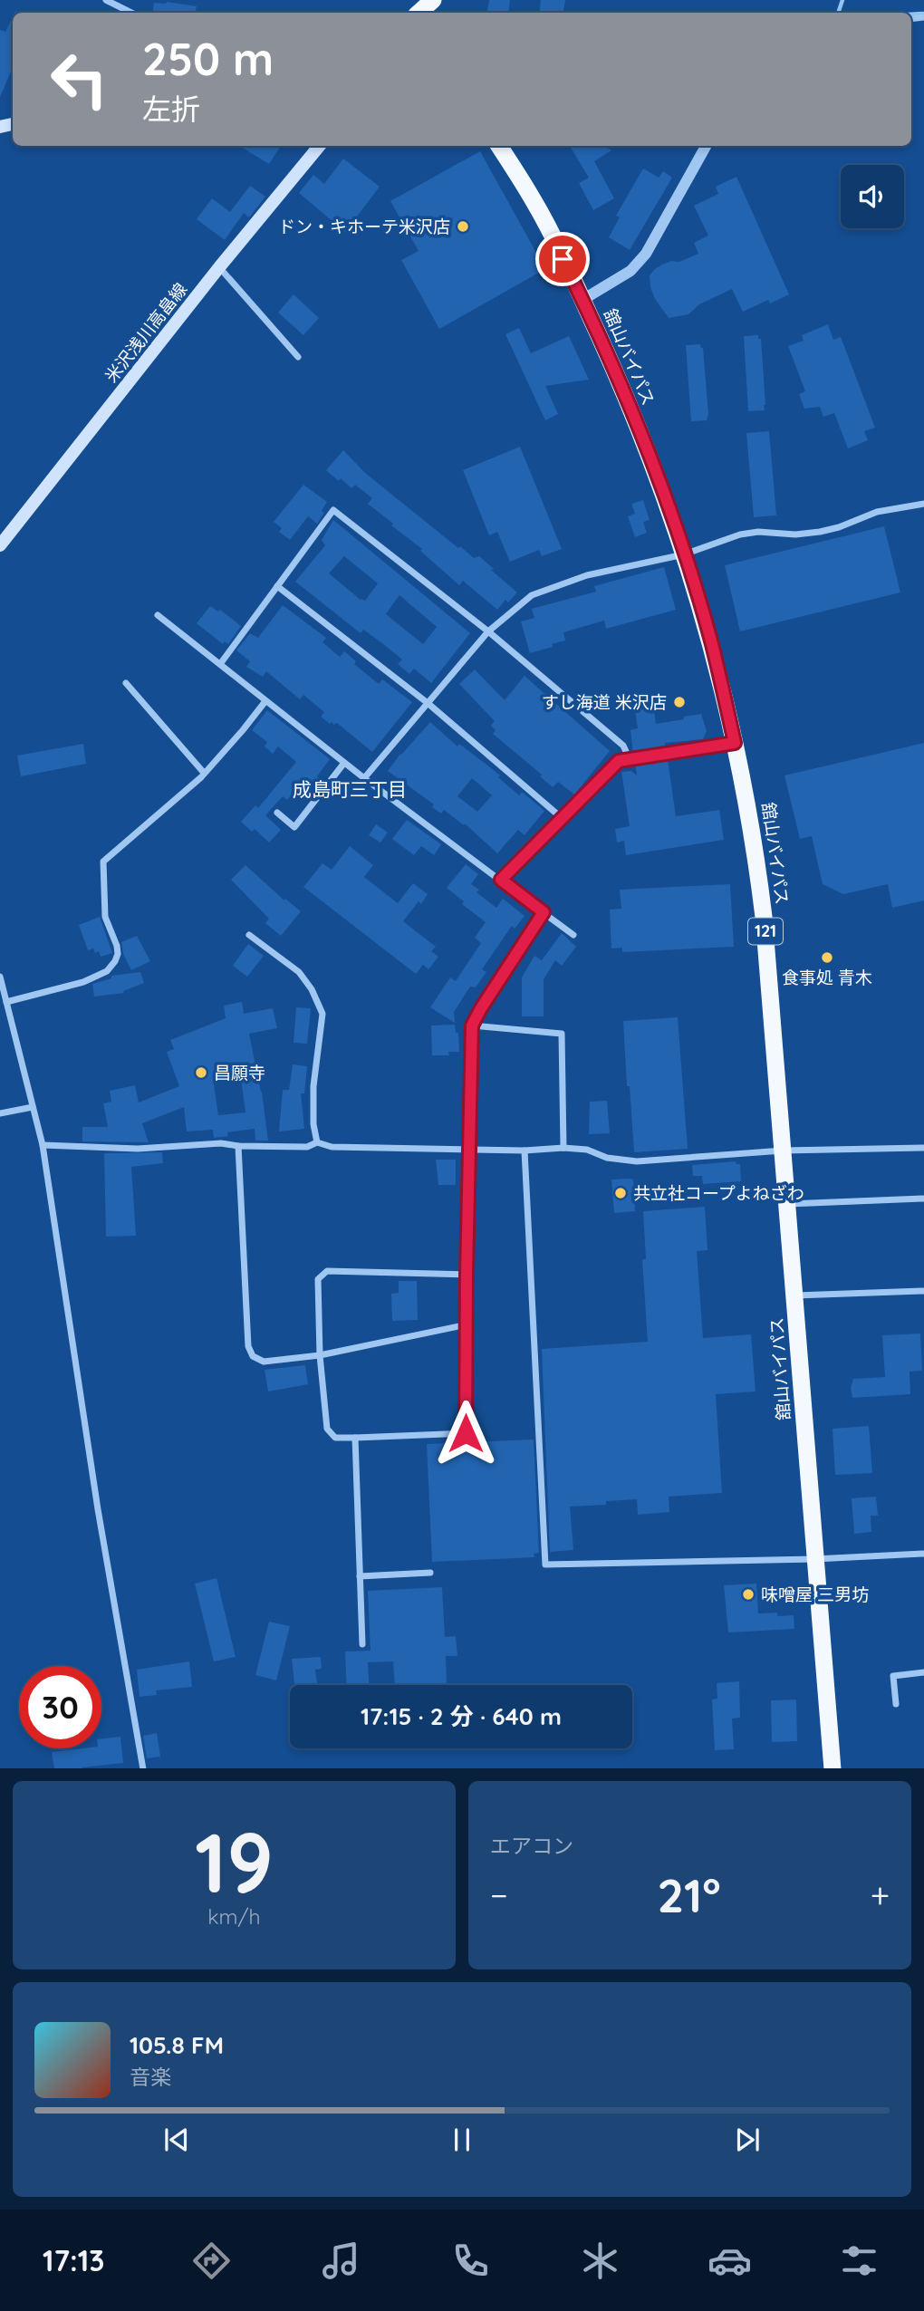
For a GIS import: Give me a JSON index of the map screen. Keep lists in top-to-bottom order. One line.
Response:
{"streets":{"highway":["舘山バイパス","121"],"main road":["米沢浅川高畠線"]},"districts":["成島町三丁目"],"places":["ドン・キホーテ米沢店","すし海道 米沢店","食事処 青木","昌願寺","共立社コープよねざわ","味噌屋 三男坊"],"page":{"turn":["250 m","左折"],"limit":"30","trip":"17:15 · 2 分 · 640 m","tile":[["19","km/h"],"エアコン"],"heat":["−","21°","+"],"song":["105.8 FM","音楽"],"tabs":"17:13"}}
